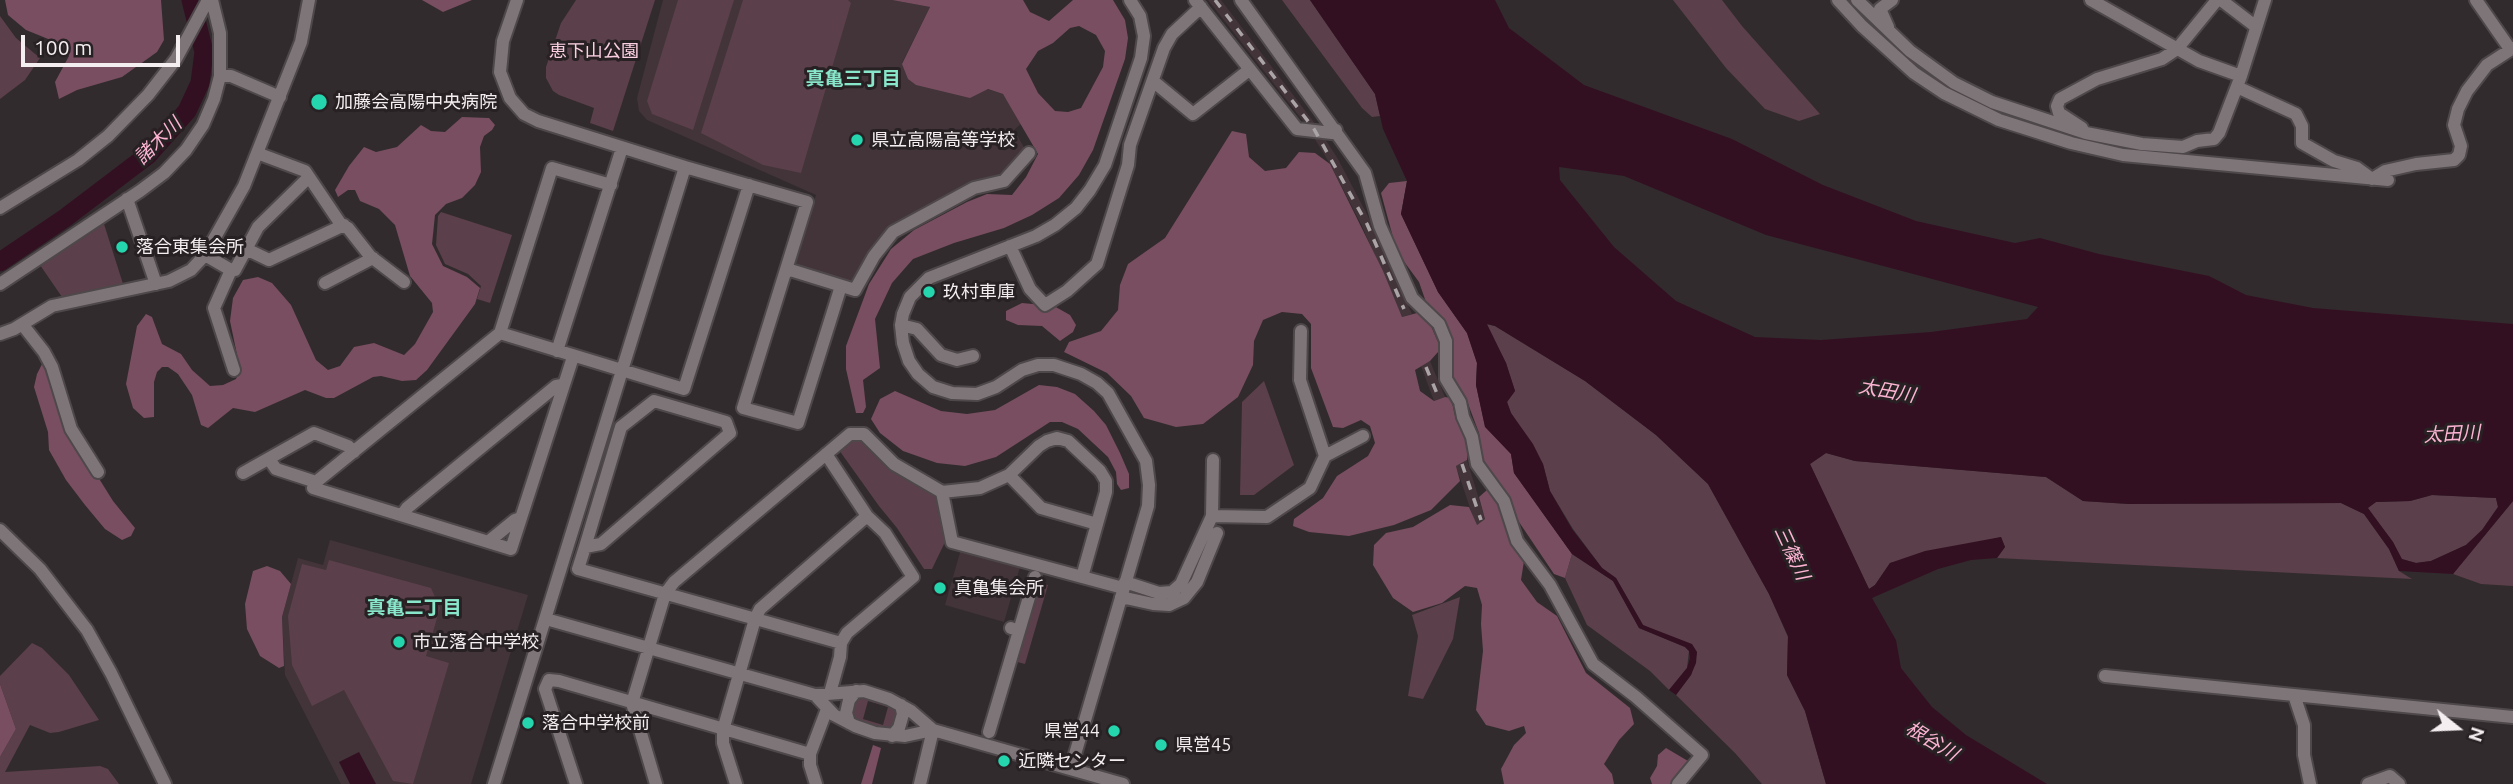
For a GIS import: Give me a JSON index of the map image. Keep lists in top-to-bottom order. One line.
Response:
{"districts":["真亀三丁目","真亀二丁目"],"water":["諸木川","太田川","三篠川","根谷川"],"parks":["恵下山公園"],"places":["加藤会高陽中央病院","県立高陽高等学校","落合東集会所","玖村車庫","真亀集会所","市立落合中学校","落合中学校前","県営44","県営45","近隣センター"],"scale_bar":"100 m","north":"right"}
